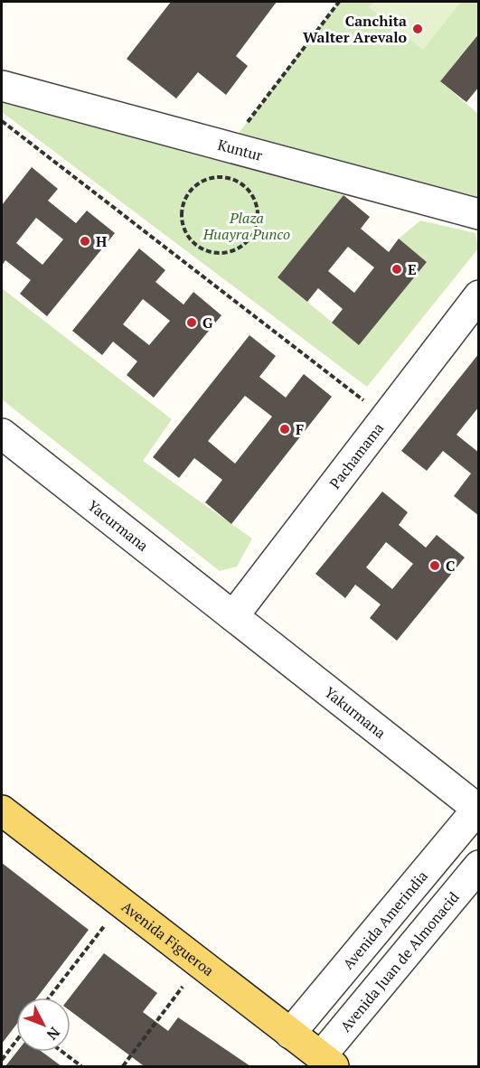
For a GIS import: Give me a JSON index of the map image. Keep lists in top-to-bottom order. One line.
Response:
{"streets":{"main road":["Avenida Figueroa"],"street":["Kuntur","Pachamama","Yacurmana","Yakurmana","Avenida Amerindia","Avenida Juan de Almonacid"]},"crossings":[["Pachamama","Yacurmana"],["Pachamama","Yakurmana"],["Yacurmana","Yakurmana"],["Yakurmana","Avenida Amerindia"],["Avenida Amerindia","Avenida Figueroa"],["Avenida Figueroa","Avenida Juan de Almonacid"]],"parks":["Plaza Huayra Punco"],"places":["Canchita Walter Arevalo","H","E","G","F","C"],"north":"bottom right"}
